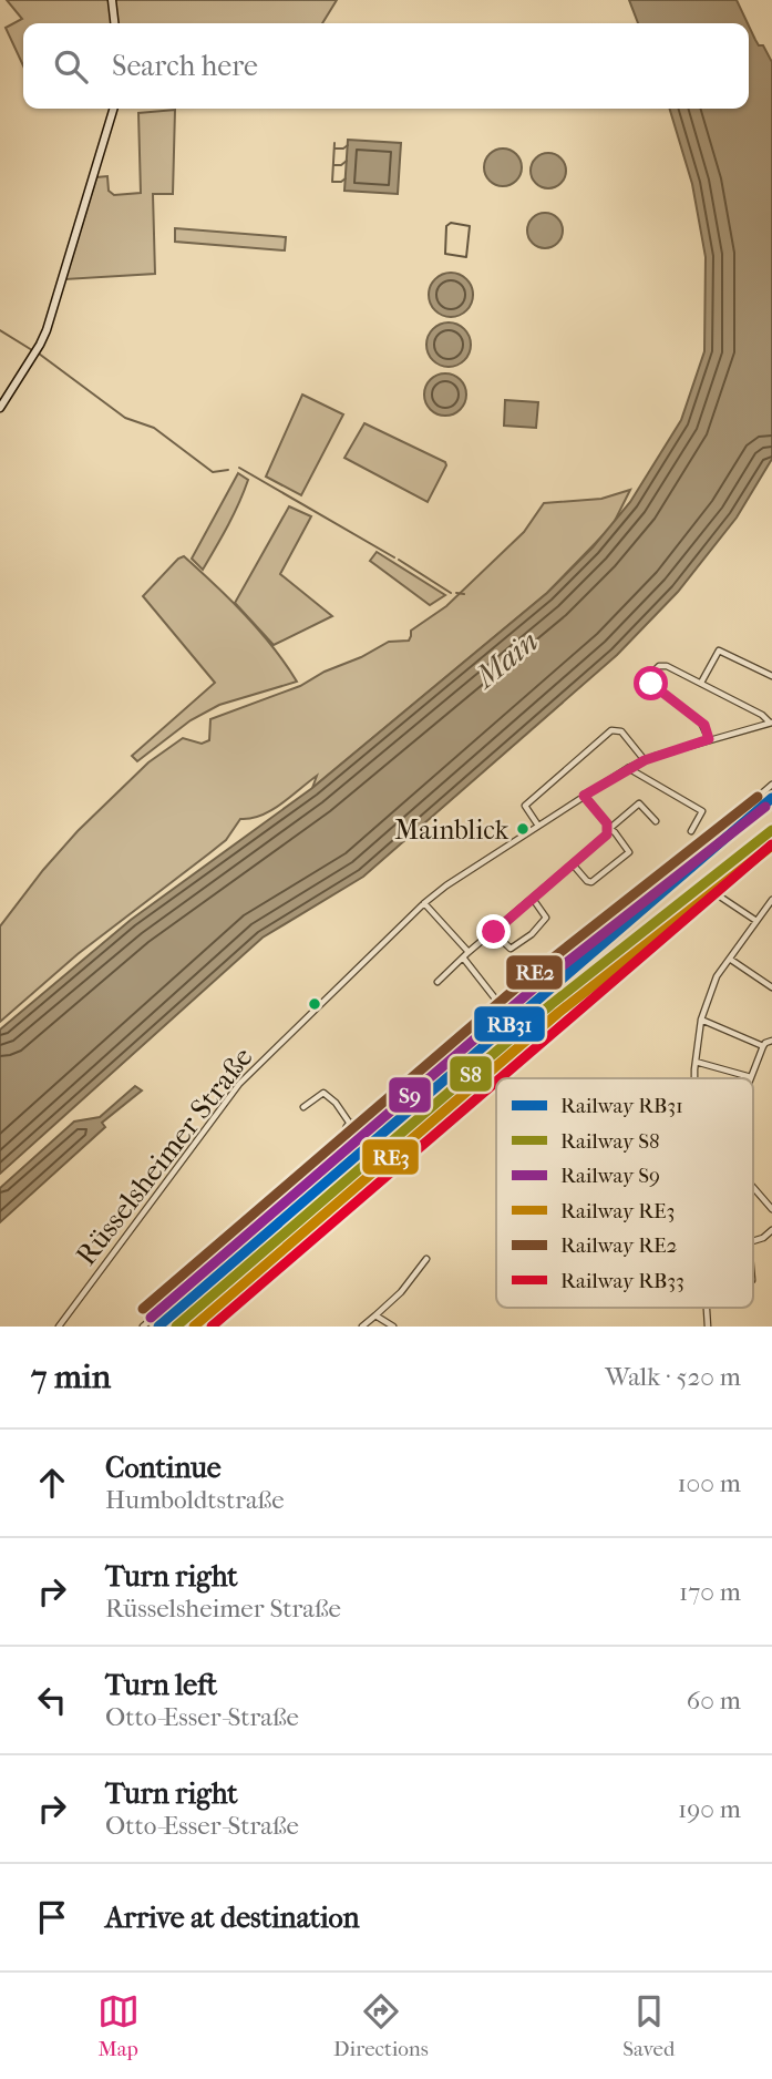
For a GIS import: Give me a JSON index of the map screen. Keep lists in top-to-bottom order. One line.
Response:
{"streets":{"street":["Rüsselsheimer Straße"]},"water":["Main"],"places":["Mainblick"],"lines":["rail line RE2","rail line RB31","rail line S9","rail line S8","rail line RB33","rail line RE3"],"legend":["Railway RB31","Railway S8","Railway S9","Railway RE3","Railway RE2","Railway RB33"],"page":{"search":"Search here","heading":["7 min","Walk · 520 m"],"list":[["Continue","Humboldtstraße","100 m"],["Turn right","Rüsselsheimer Straße","170 m"],["Turn left","Otto-Esser-Straße","60 m"],["Turn right","Otto-Esser-Straße","190 m"],"Arrive at destination"],"nav":["Map","Directions","Saved"]}}
